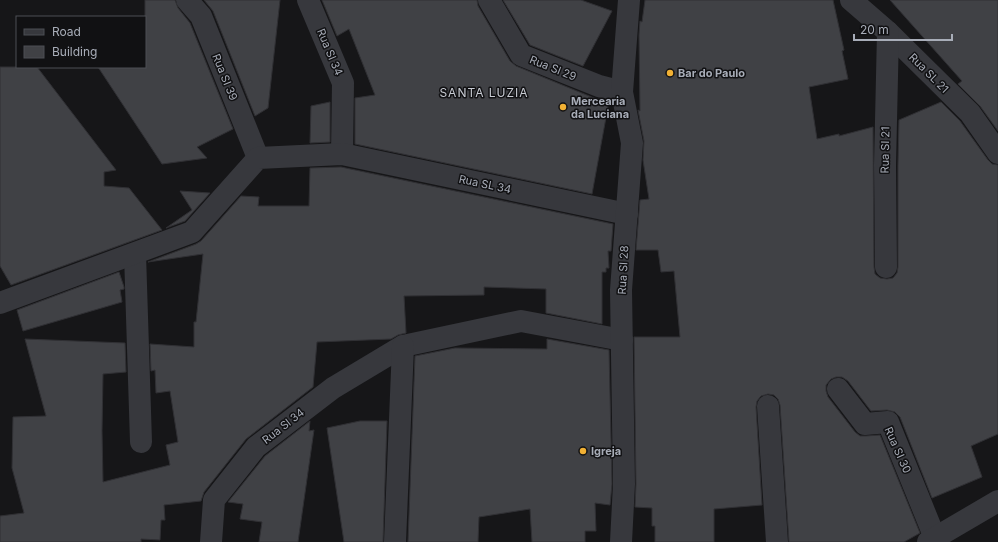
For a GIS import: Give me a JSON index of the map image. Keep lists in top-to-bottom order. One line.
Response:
{"streets":{"street":["Rua Sl 34","Rua Sl 29","Rua SL 21","Rua Sl 39","Rua Sl 21","Rua SL 34","Rua Sl 28","Rua Sl 30"]},"crossings":[["Rua Sl 34","Rua SL 34"],["Rua Sl 34","Rua Sl 28"],["Rua Sl 29","Rua Sl 28"],["Rua SL 21","Rua Sl 21"],["Rua Sl 39","Rua SL 34"],["Rua SL 34","Rua Sl 28"]],"districts":["SANTA LUZIA"],"places":["Bar do Paulo","Mercearia da Luciana","Igreja"],"legend":["Road","Building"],"scale_bar":"20 m"}
